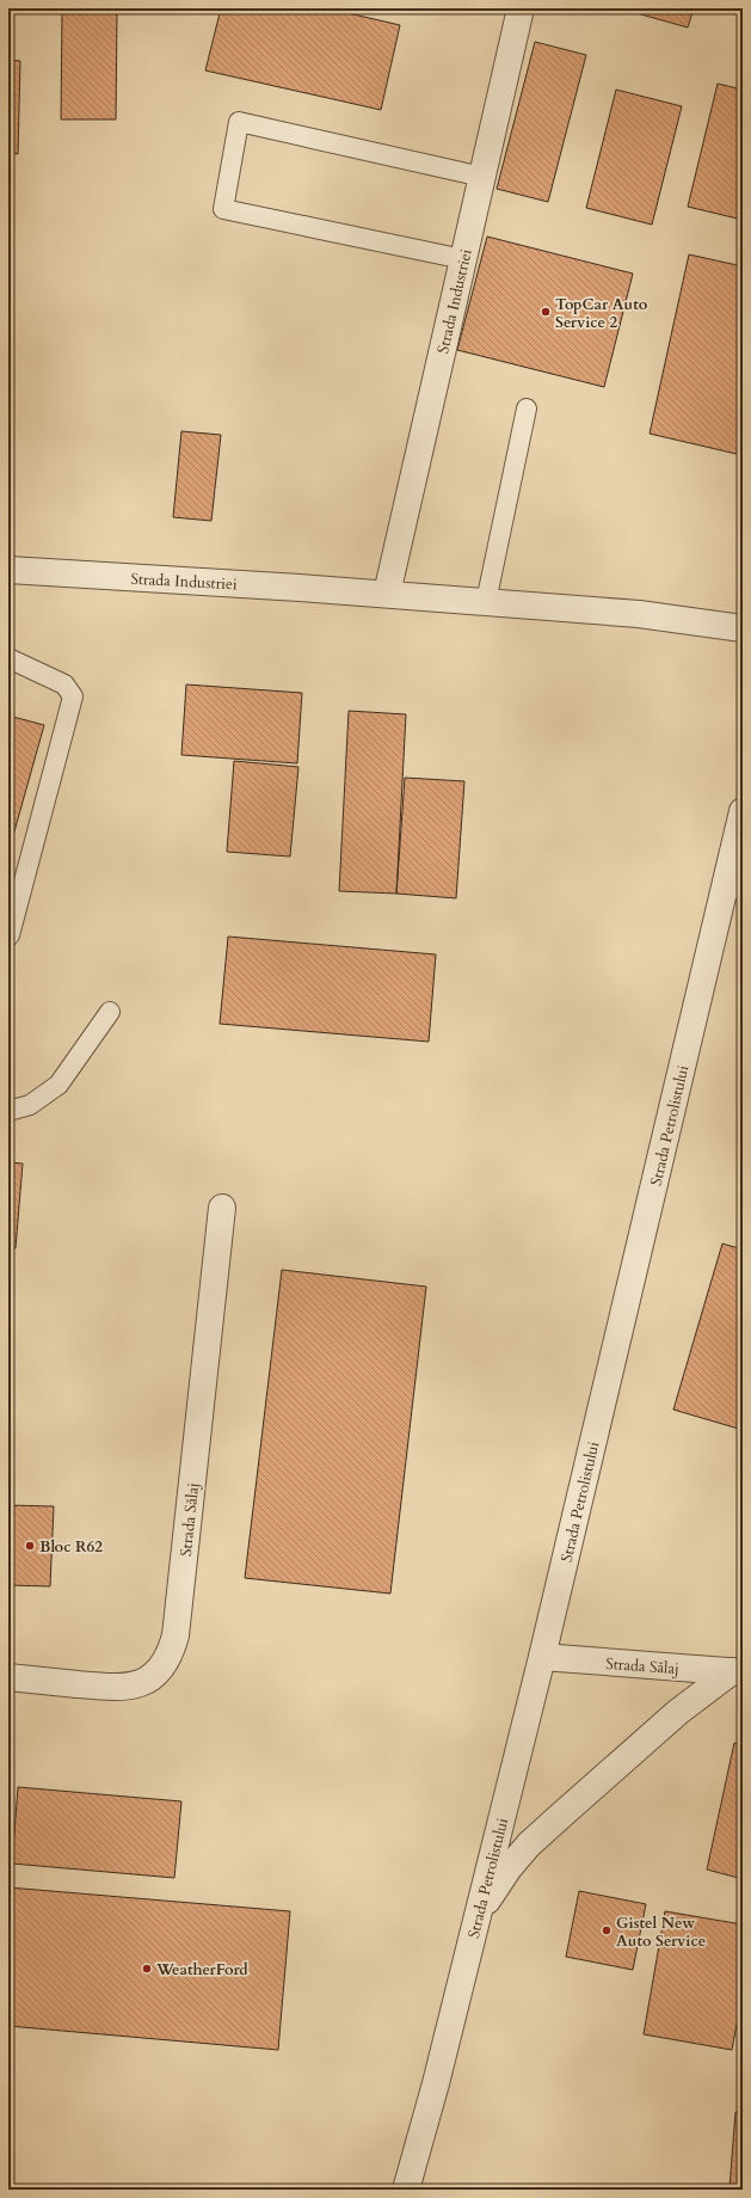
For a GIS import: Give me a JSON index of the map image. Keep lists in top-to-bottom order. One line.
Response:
{"streets":{"street":["Strada Industriei","Strada Petrolistului","Strada Sălaj"]},"crossings":[["Strada Petrolistului","Strada Sălaj"]],"places":["TopCar Auto Service 2","Bloc R62","Gistel New Auto Service","WeatherFord"]}
